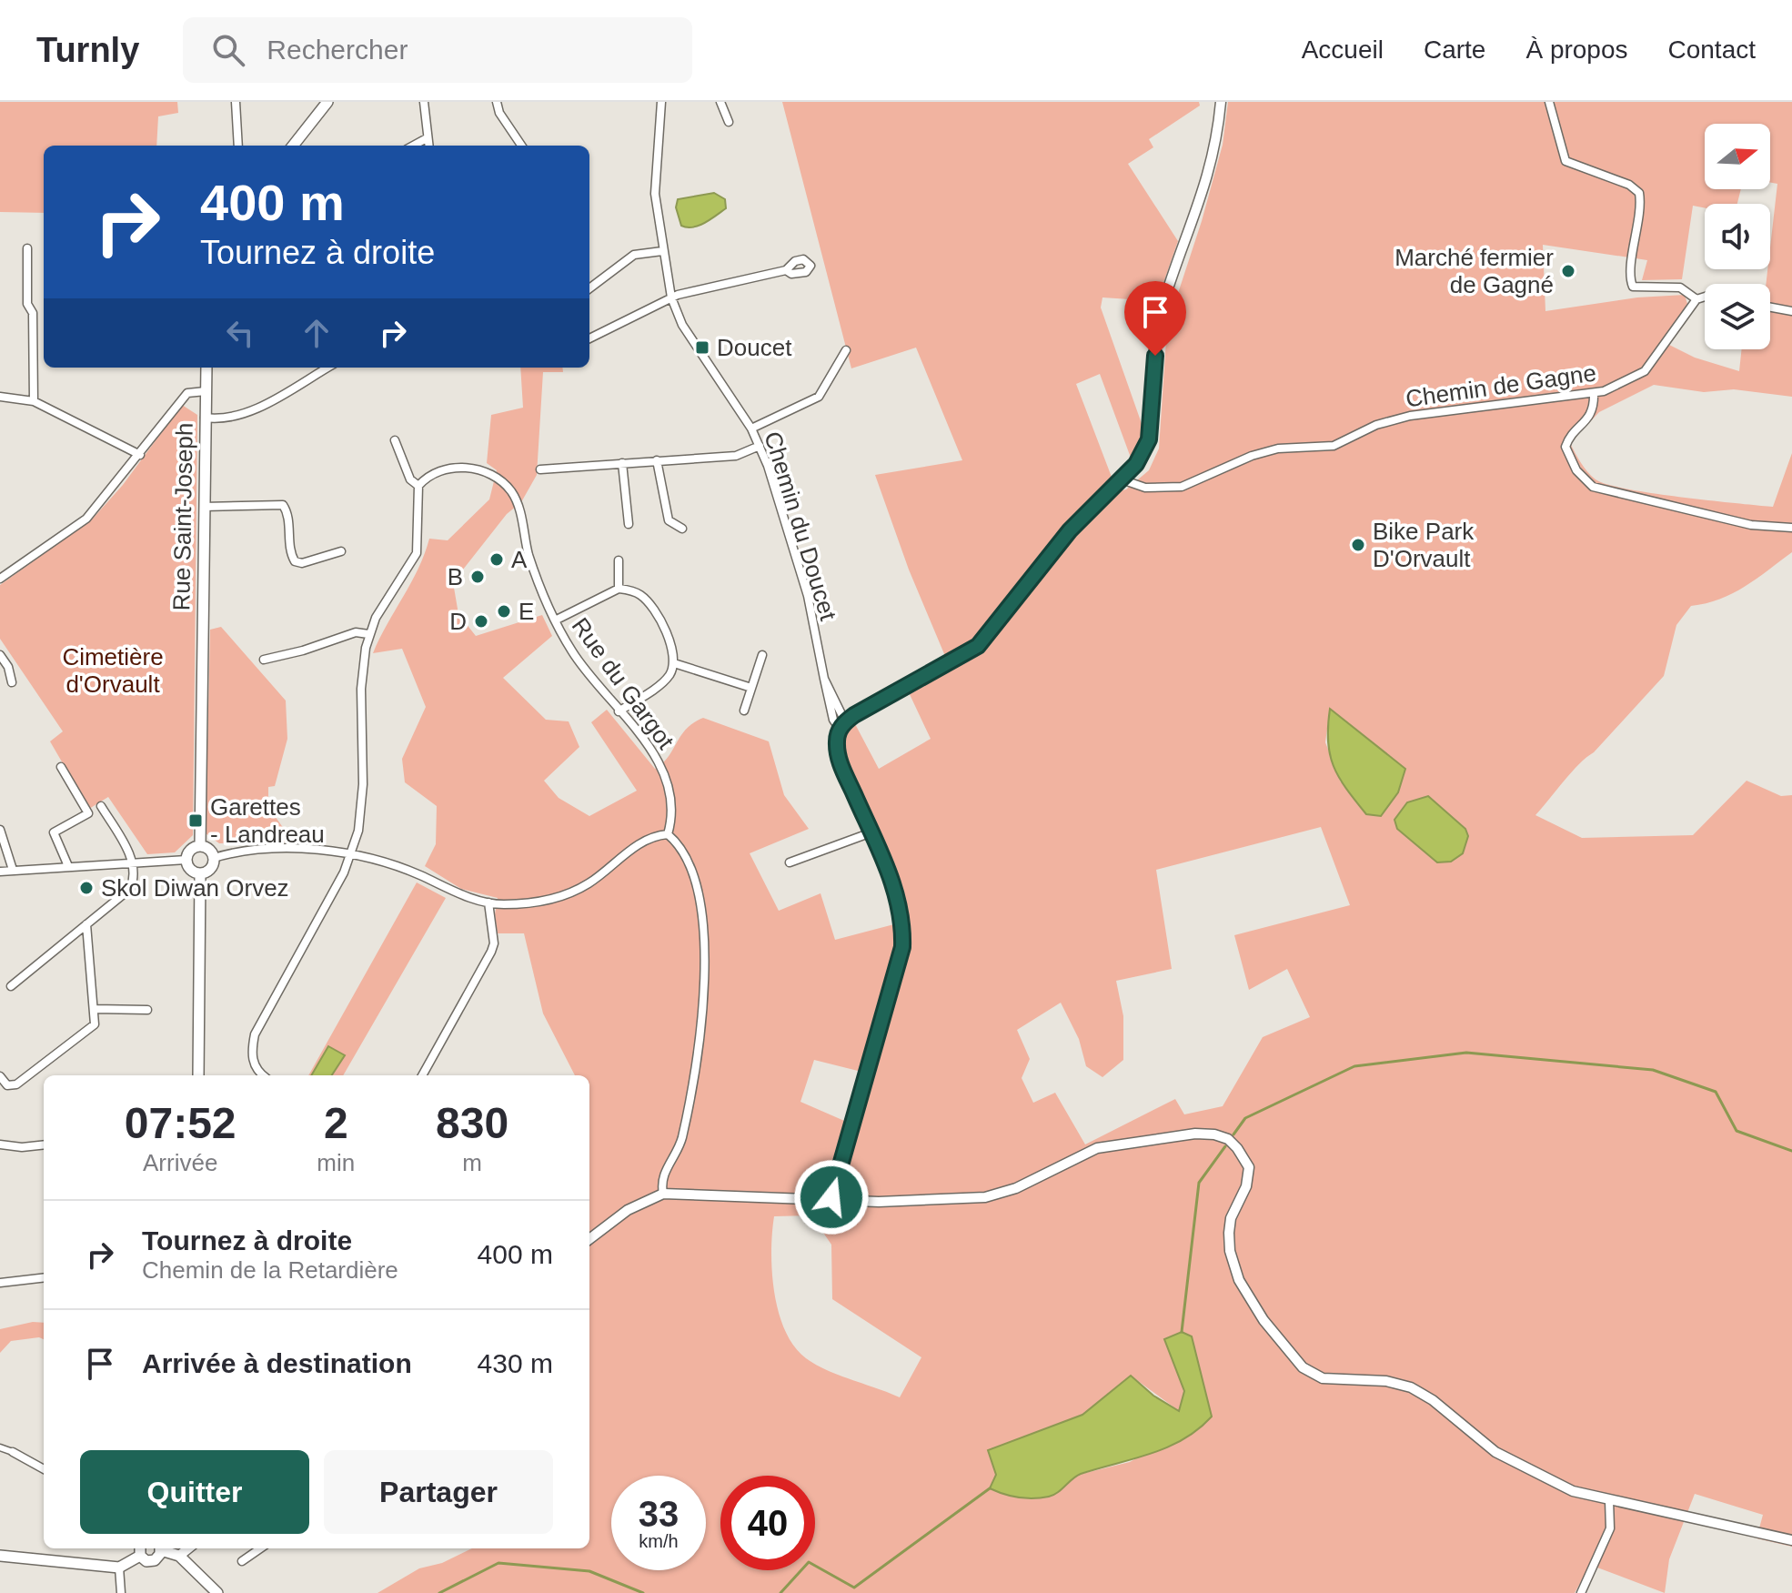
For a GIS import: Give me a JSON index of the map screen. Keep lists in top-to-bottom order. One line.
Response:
{"streets":{"main road":["Rue Saint-Joseph"],"street":["Chemin de Gagne","Chemin du Doucet","Rue du Gargot"]},"parks":["Cimetière d'Orvault"],"places":{"other":["Marché fermier de Gagné","Bike Park D'Orvault","A","B","E","D","Skol Diwan Orvez"],"transit":["Doucet","Garettes - Landreau"]},"north":"right","page":{"header":"Turnly","search":"Rechercher","nav":["Accueil","Carte","À propos","Contact"],"turn":["400 m","Tournez à droite"],"eta":["07:52","Arrivée","2","min","830","m"],"list":[{"name":"Tournez à droite","note":"Chemin de la Retardière","value":"400 m"},{"name":"Arrivée à destination","value":"430 m"}],"buttons":["Quitter","Partager"],"speed":"33 km/h","limit":"40"}}
